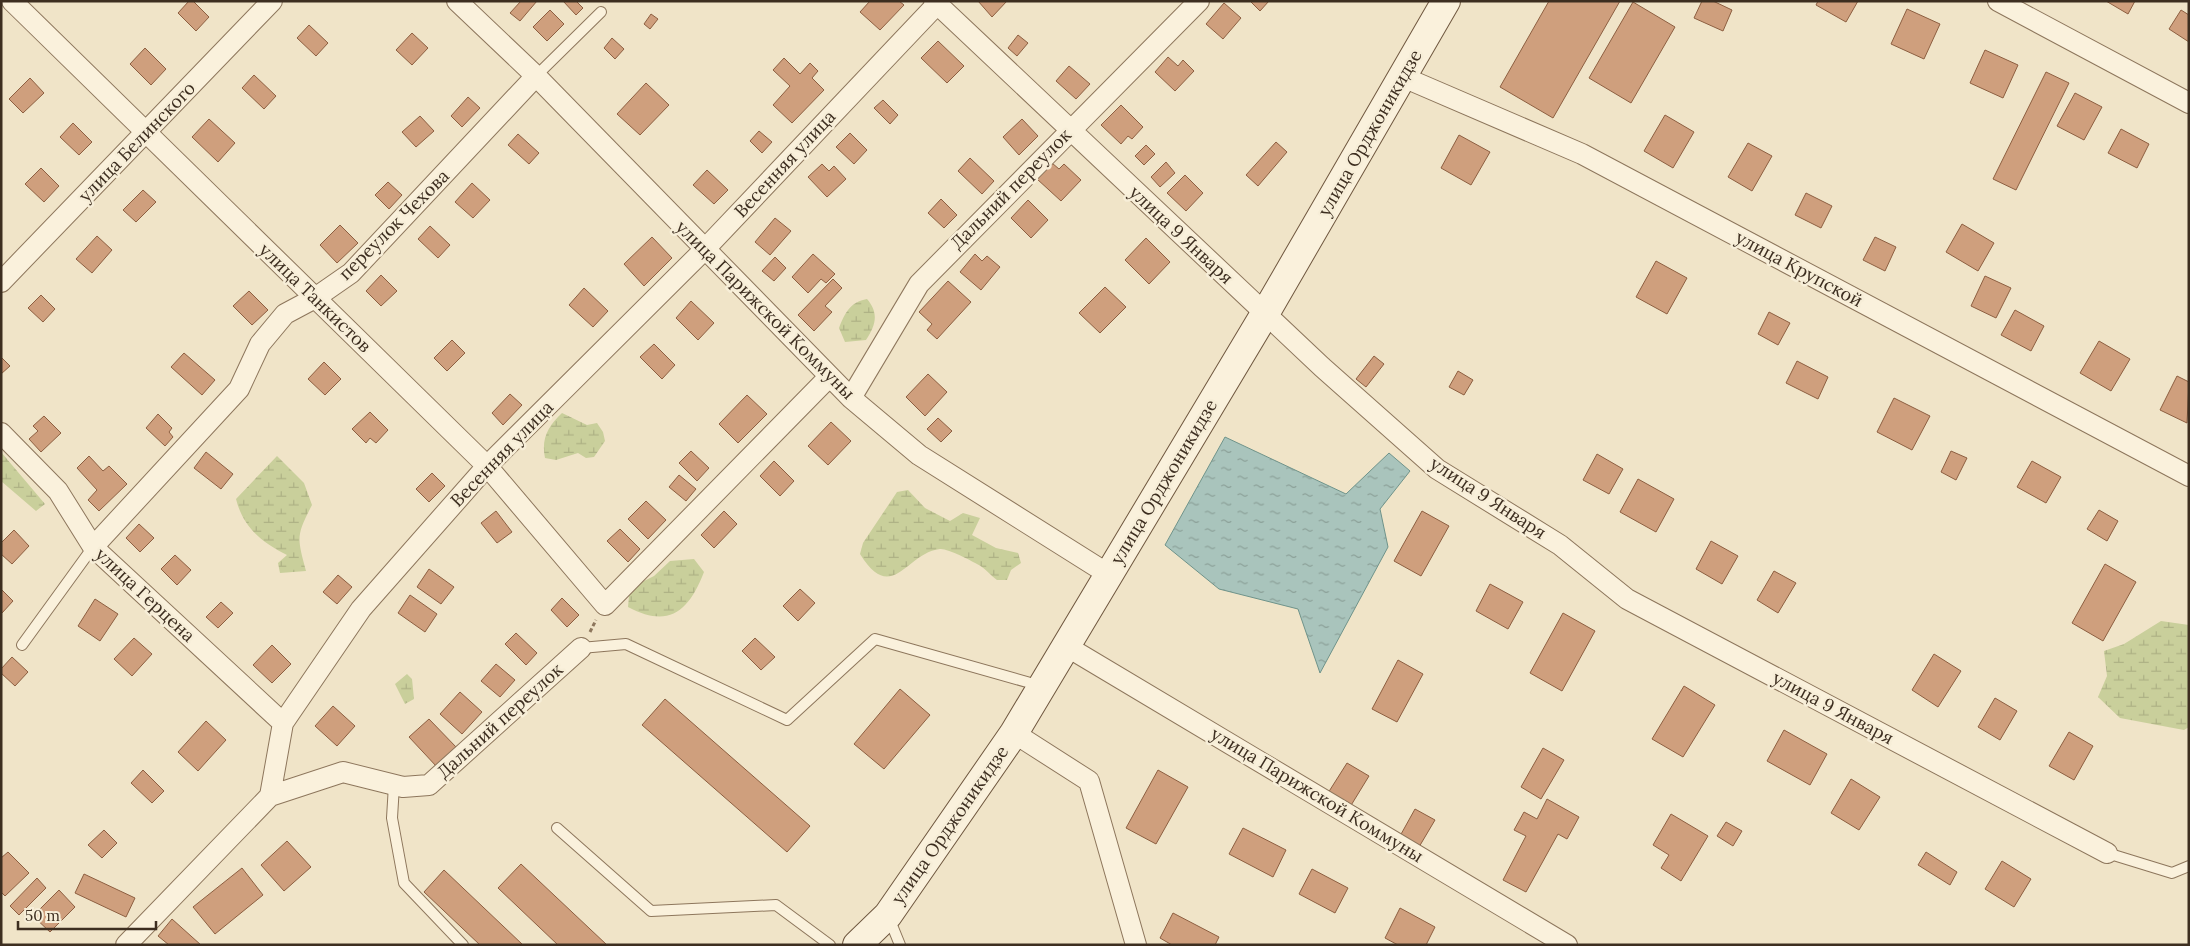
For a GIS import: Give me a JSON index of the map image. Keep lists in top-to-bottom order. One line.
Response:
{"streets":{"main road":["улица Орджоникидзе"],"street":["улица Белинского","Весенняя улица","Дальний переулок","переулок Чехова","улица 9 Января","улица Крупской","улица Танкистов","улица Парижской Коммуны","улица Герцена"]},"crossings":[["улица Орджоникидзе","улица 9 Января"],["улица Орджоникидзе","улица Крупской"],["улица Орджоникидзе","улица Парижской Коммуны"],["улица Белинского","улица Танкистов"],["Весенняя улица","Дальний переулок"],["Весенняя улица","улица 9 Января"],["Весенняя улица","улица Танкистов"],["Весенняя улица","улица Парижской Коммуны"],["Весенняя улица","улица Герцена"],["Дальний переулок","улица 9 Января"],["Дальний переулок","улица Парижской Коммуны"],["переулок Чехова","улица Танкистов"],["переулок Чехова","улица Парижской Коммуны"],["переулок Чехова","улица Герцена"]],"scale_bar":"50 m"}
